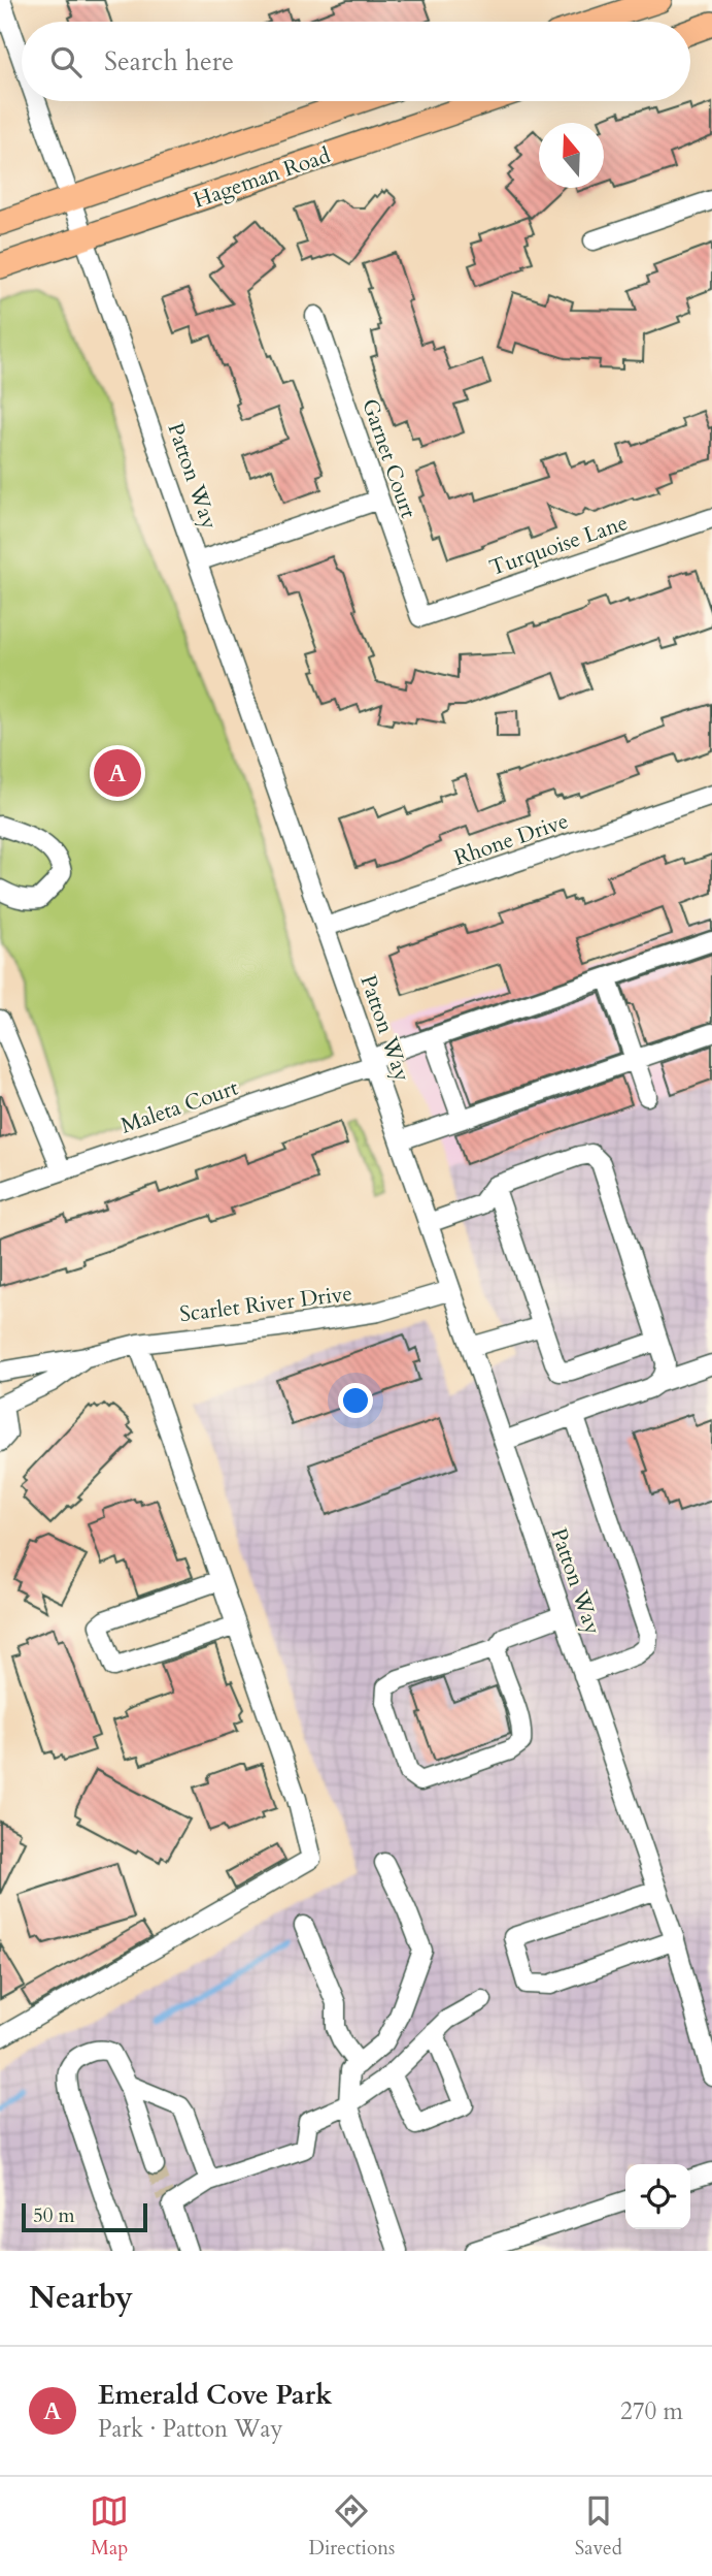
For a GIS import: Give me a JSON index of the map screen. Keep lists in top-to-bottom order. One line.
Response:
{"streets":{"main road":["Hageman Road"],"street":["Garnet Court","Patton Way","Turquoise Lane","Rhone Drive","Maleta Court","Scarlet River Drive"]},"crossings":[["Hageman Road","Patton Way"],["Garnet Court","Turquoise Lane"],["Patton Way","Rhone Drive"],["Patton Way","Maleta Court"],["Patton Way","Scarlet River Drive"]],"scale_bar":"50 m","north":"top","page":{"search":"Search here","pins":"A","scale":"50 m","heading":"Nearby","list":[{"mark":"A","name":"Emerald Cove Park","note":"Park · Patton Way","value":"270 m"}],"nav":["Map","Directions","Saved"]}}
